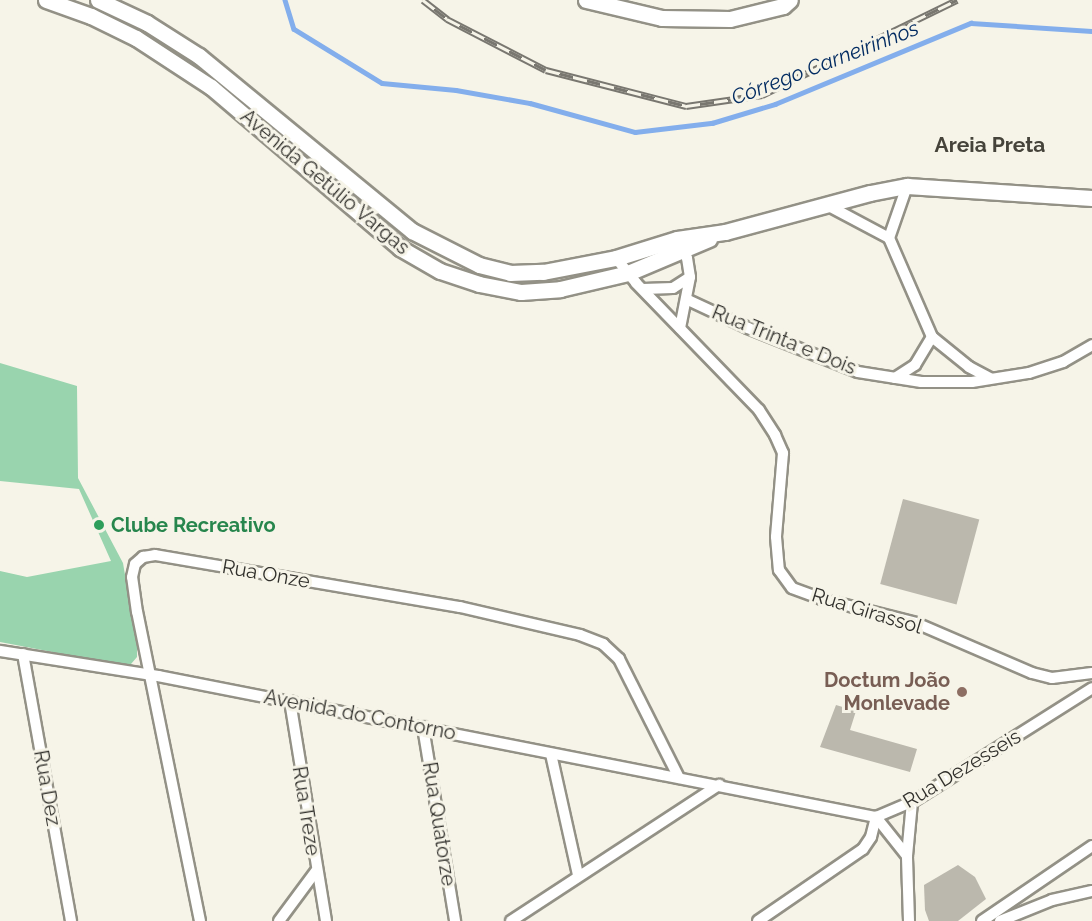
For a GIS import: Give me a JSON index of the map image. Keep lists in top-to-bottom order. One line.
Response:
{"streets":{"main road":["Avenida Getúlio Vargas"],"street":["Rua Trinta e Dois","Rua Onze","Rua Girassol","Avenida do Contorno","Rua Dezesseis","Rua Dez","Rua Treze","Rua Quatorze"]},"crossings":[["Avenida Getúlio Vargas","Rua Girassol"],["Rua Onze","Avenida do Contorno"],["Avenida do Contorno","Rua Dezesseis"],["Avenida do Contorno","Rua Dez"],["Avenida do Contorno","Rua Treze"],["Avenida do Contorno","Rua Quatorze"]],"districts":["Areia Preta"],"water":["Córrego Carneirinhos"],"places":["Clube Recreativo","Doctum João Monlevade"]}
